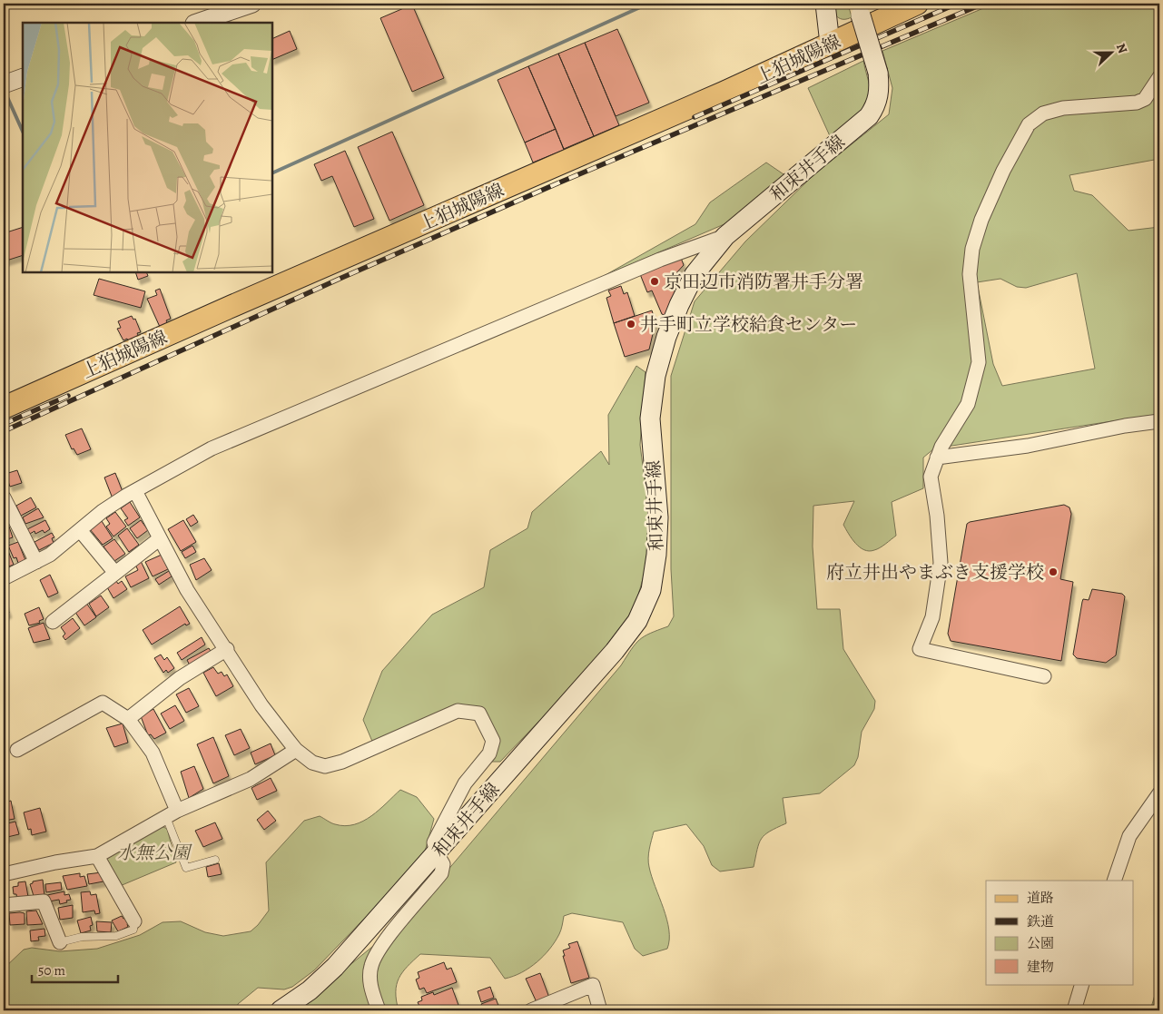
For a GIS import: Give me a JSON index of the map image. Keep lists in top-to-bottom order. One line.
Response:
{"streets":{"main road":["上狛城陽線","和束井手線"]},"parks":["水無公園"],"places":["京田辺市消防署井手分署","井手町立学校給食センター","府立井出やまぶき支援学校"],"legend":["道路","鉄道","公園","建物"],"scale_bar":"50 m","north":"right"}
